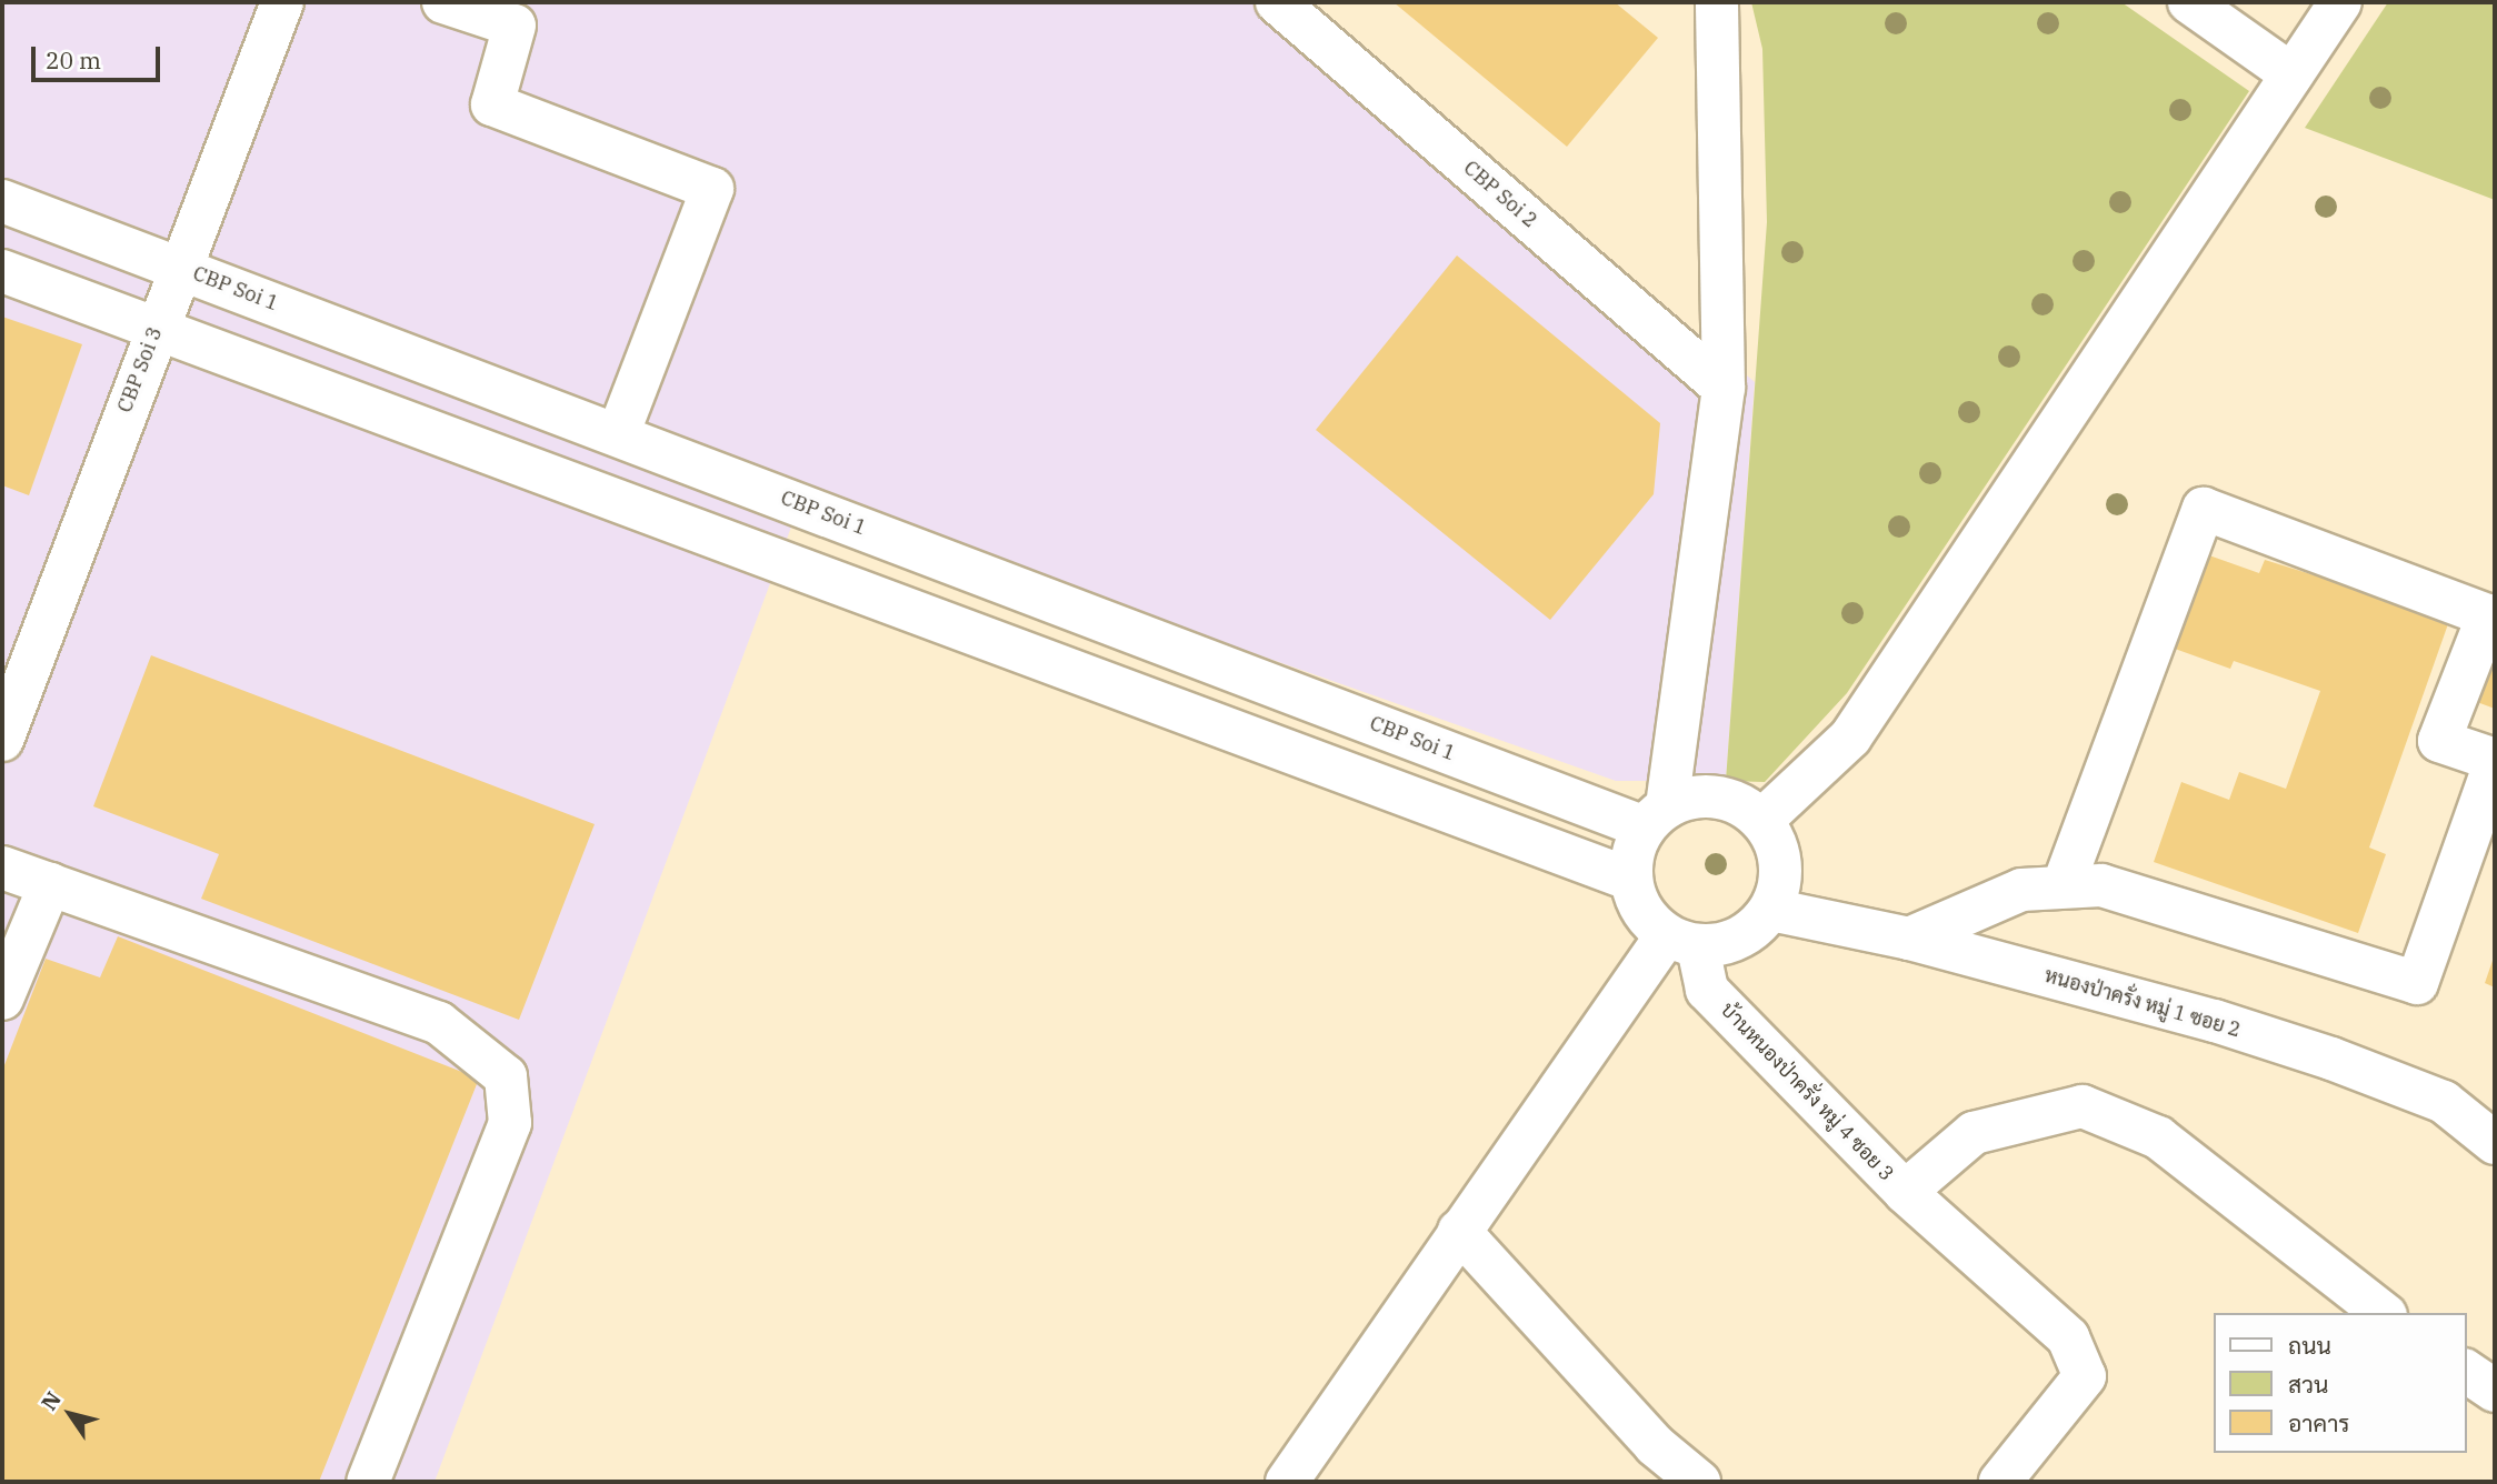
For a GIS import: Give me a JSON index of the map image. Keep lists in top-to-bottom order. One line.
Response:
{"streets":{"street":["CBP Soi 2","CBP Soi 1","CBP Soi 3","หนองป่าครั่ง หมู่ 1 ซอย 2","บ้านหนองป่าครั่ง หมู่ 4 ซอย 3"]},"crossings":[["CBP Soi 1","CBP Soi 3"],["CBP Soi 1","หนองป่าครั่ง หมู่ 1 ซอย 2"],["CBP Soi 1","บ้านหนองป่าครั่ง หมู่ 4 ซอย 3"],["หนองป่าครั่ง หมู่ 1 ซอย 2","บ้านหนองป่าครั่ง หมู่ 4 ซอย 3"]],"legend":["ถนน","สวน","อาคาร"],"scale_bar":"20 m","north":"top left"}
